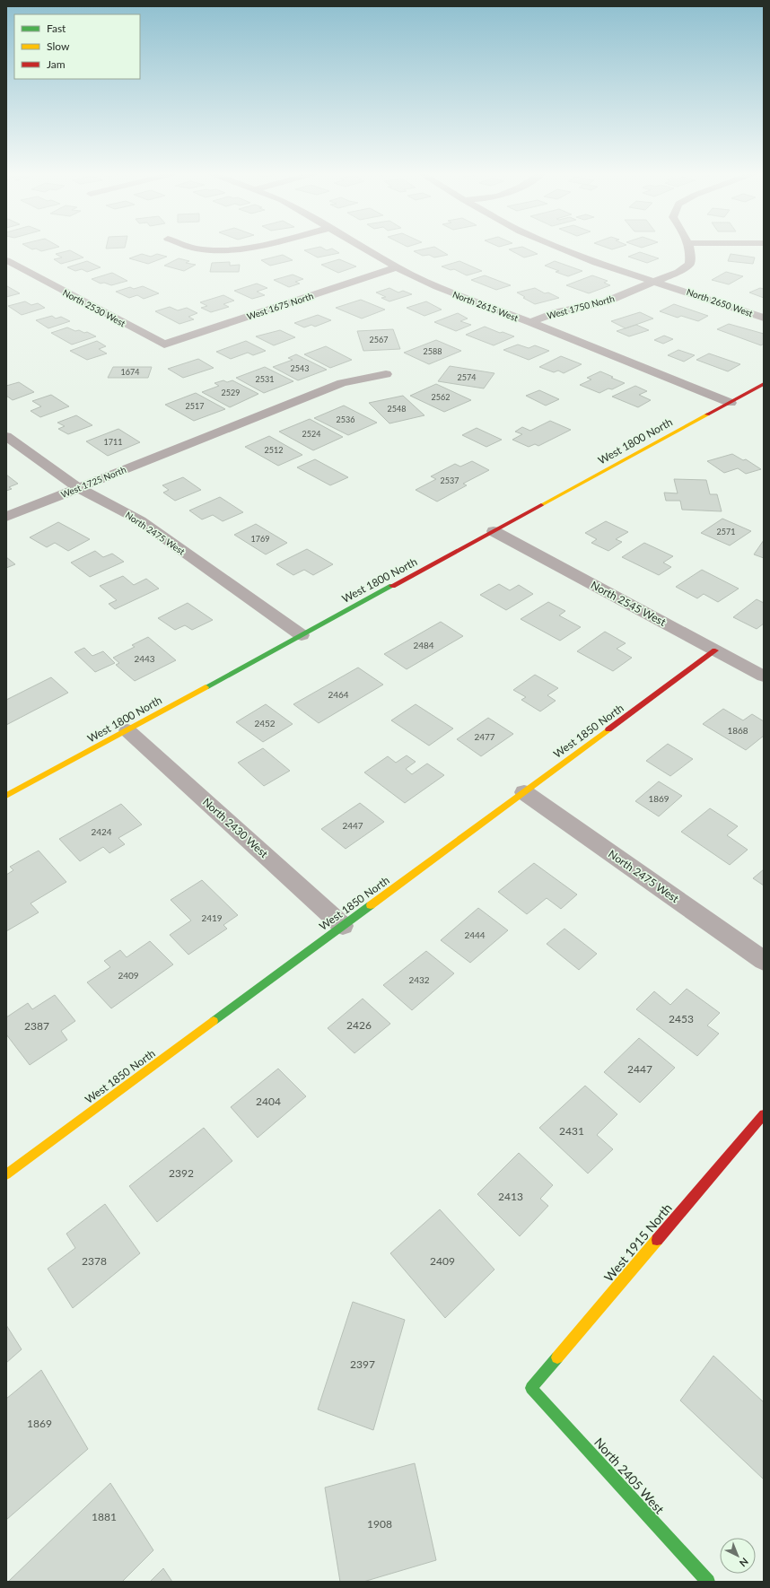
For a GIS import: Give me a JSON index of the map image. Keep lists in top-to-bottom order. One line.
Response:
{"streets":{"main road":["West 1800 North","West 1850 North","West 1915 North","North 2405 West"],"street":["North 2650 West","West 1675 North","North 2615 West","West 1750 North","North 2530 West","West 1725 North","North 2475 West","North 2545 West","North 2430 West"]},"crossings":[["North 2650 West","West 1750 North"],["West 1675 North","North 2615 West"],["West 1675 North","North 2530 West"],["North 2615 West","West 1750 North"],["North 2615 West","West 1800 North"],["West 1800 North","North 2475 West"],["West 1800 North","North 2545 West"],["West 1800 North","North 2430 West"],["West 1725 North","North 2475 West"],["North 2475 West","West 1850 North"],["North 2545 West","West 1850 North"],["West 1850 North","North 2430 West"],["West 1915 North","North 2405 West"]],"house_numbers":["2567","2588","2543","1674","2574","2531","2529","2562","2517","2548","2536","2524","1711","2512","2537","2571","1769","2484","2443","2464","2452","1868","2477","1869","2447","2424","2419","2444","2409","2432","2453","2426","2387","2447","2404","2431","2392","2413","2378","2409","2397","1869","1881","1908"],"legend":["Fast","Slow","Jam"],"north":"bottom right"}
